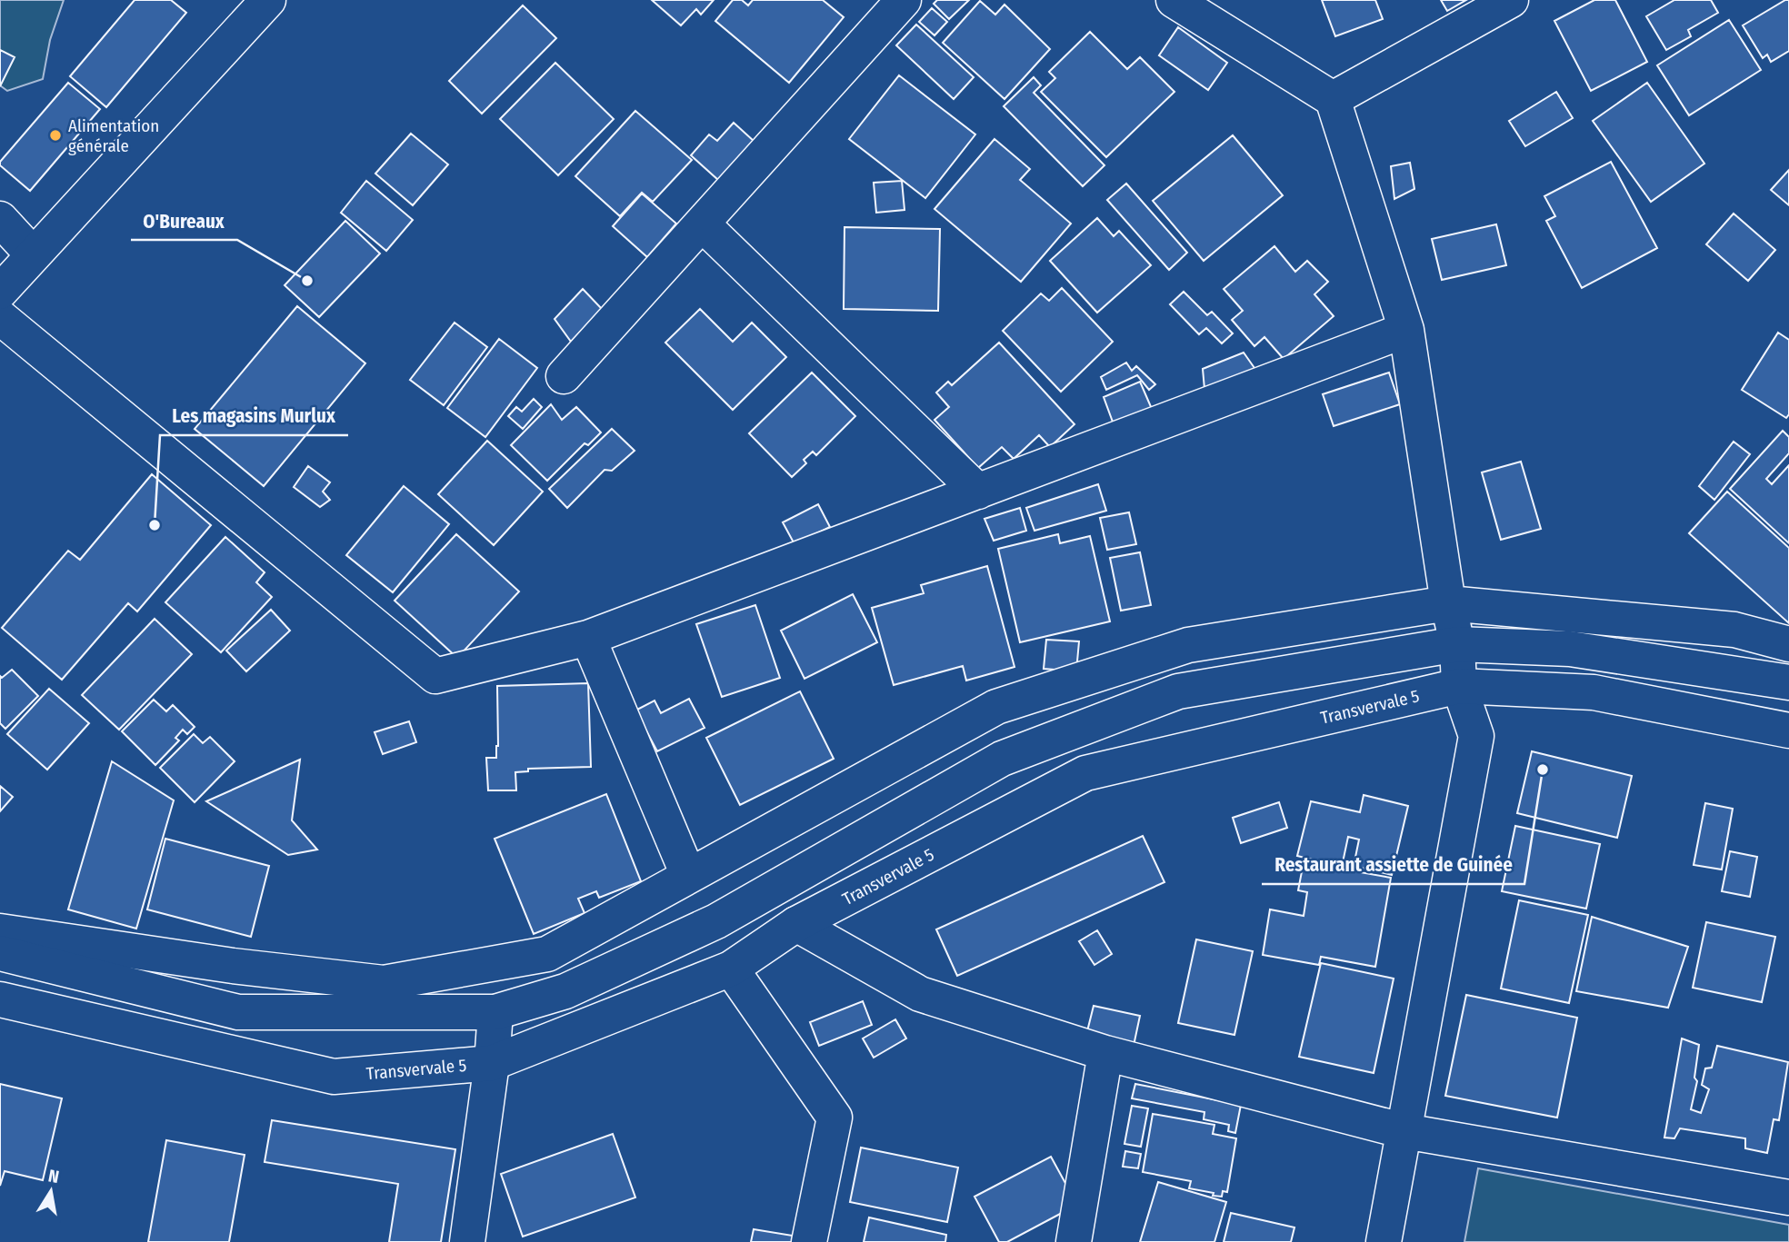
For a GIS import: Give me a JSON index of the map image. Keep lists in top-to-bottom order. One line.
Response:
{"streets":{"street":["Transvervale 5"]},"places":["Alimentation générale","O'Bureaux","Les magasins Murlux","Restaurant assiette de Guinée"],"north":"top"}
